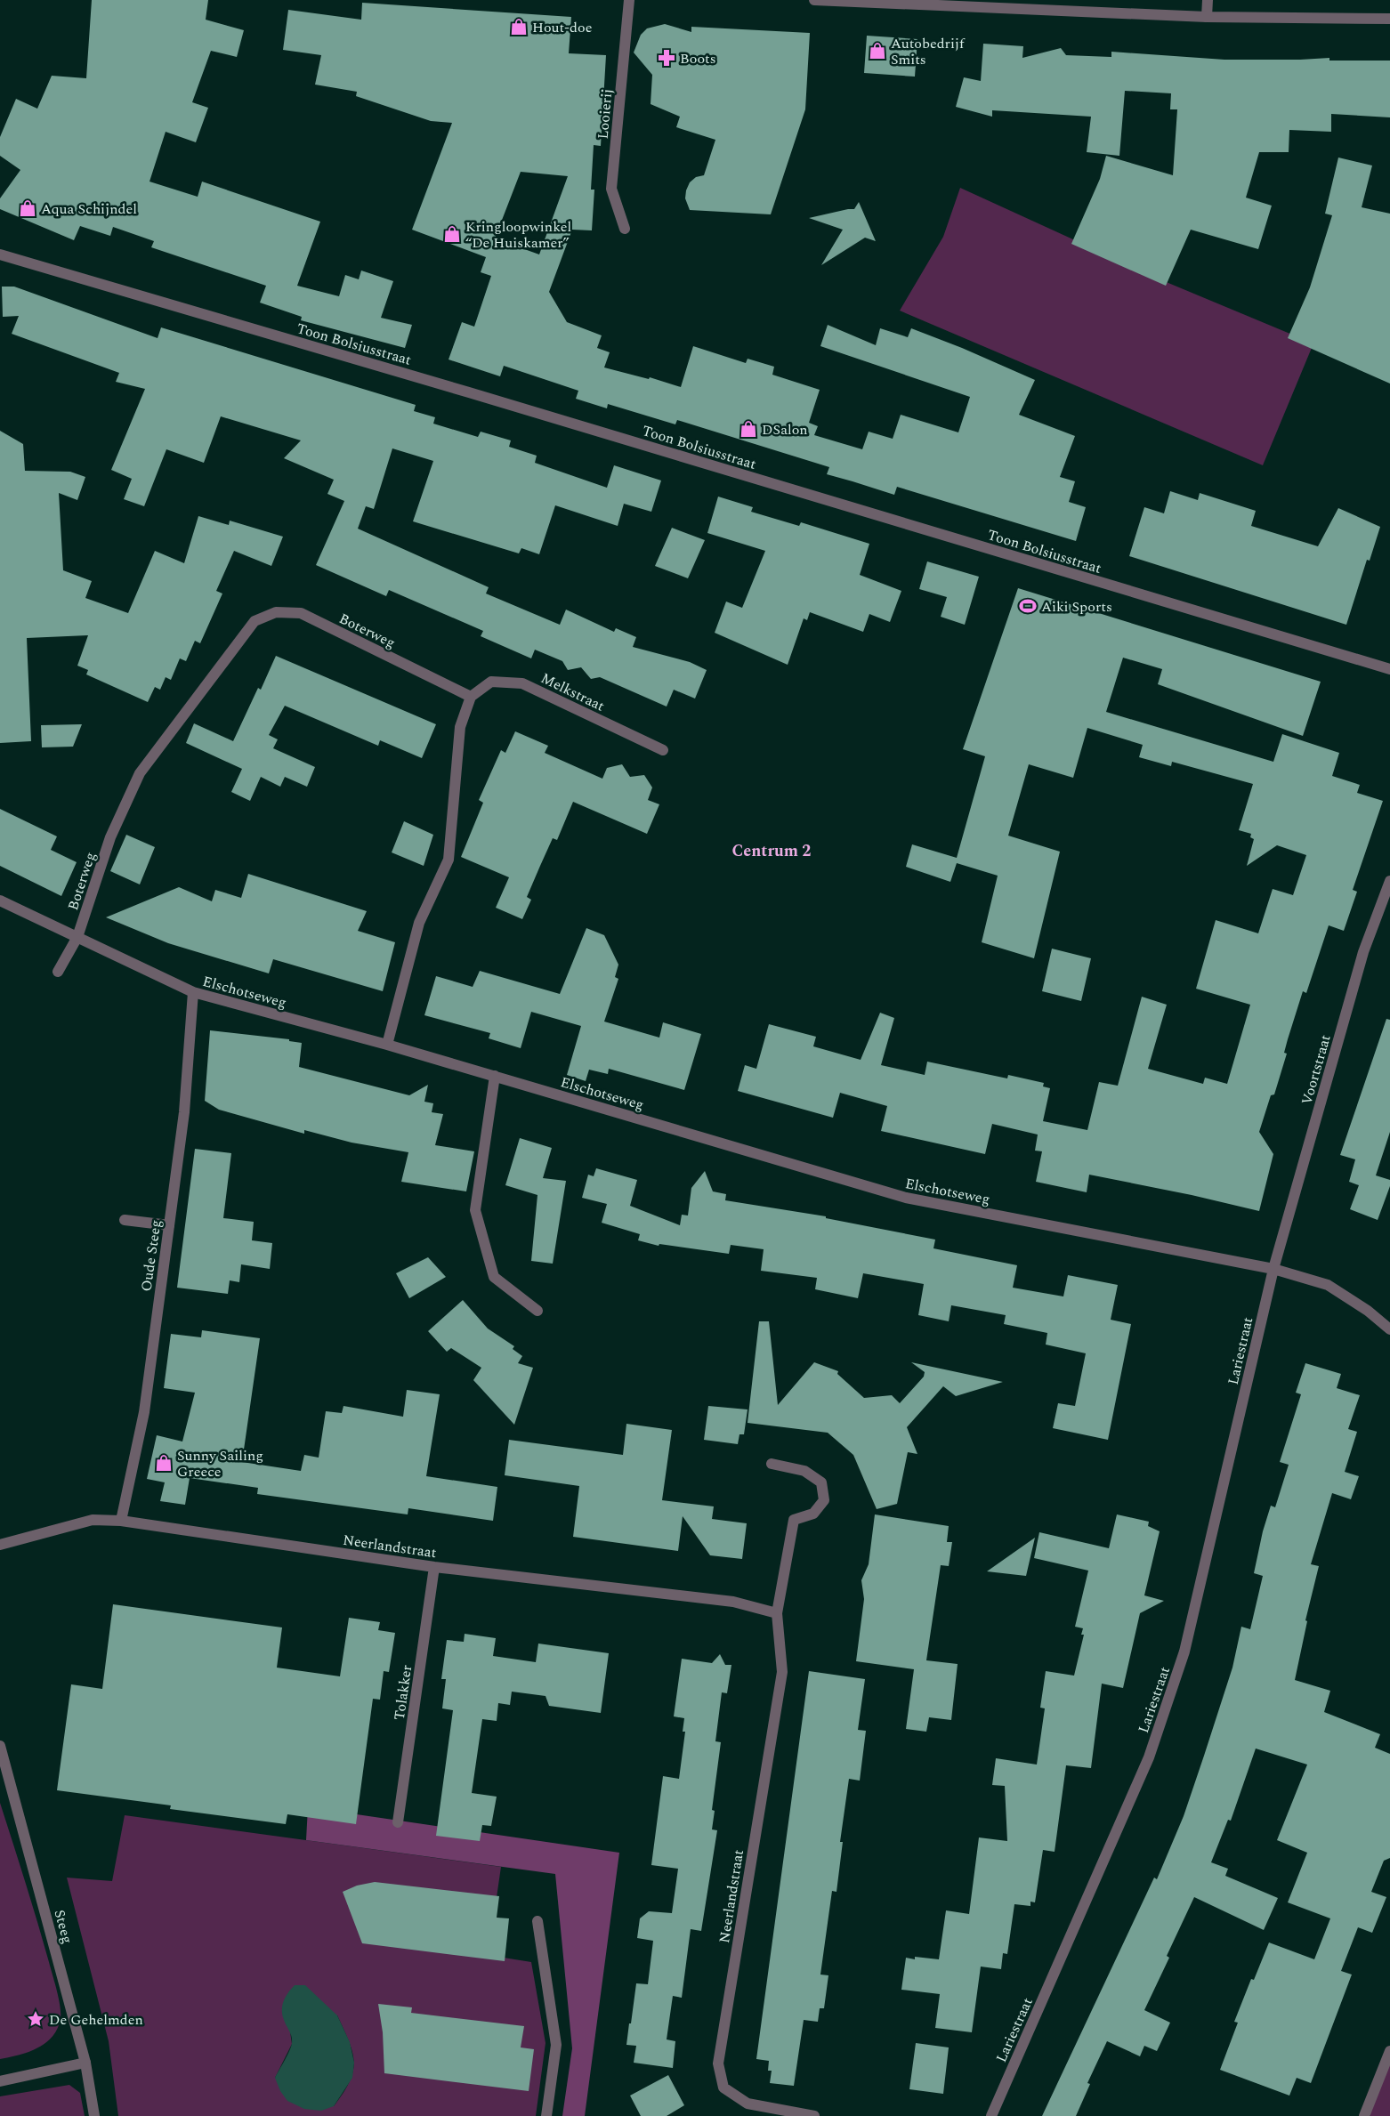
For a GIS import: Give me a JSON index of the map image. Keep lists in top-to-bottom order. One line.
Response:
{"streets":{"street":["Looierij","Toon Bolsiusstraat","Boterweg","Melkstraat","Elschotseweg","Voortstraat","Oude Steeg","Lariestraat","Neerlandstraat","Tolakker","Steeg"]},"crossings":[["Boterweg","Melkstraat"],["Boterweg","Elschotseweg"],["Elschotseweg","Voortstraat"],["Elschotseweg","Oude Steeg"],["Elschotseweg","Lariestraat"],["Voortstraat","Lariestraat"],["Oude Steeg","Neerlandstraat"],["Neerlandstraat","Tolakker"]],"districts":["Centrum 2"],"places":{"shop":["Hout-doe","Autobedrijf Smits","Aqua Schijndel","Kringloopwinkel “De Huiskamer”","DSalon","Sunny Sailing Greece"],"pharmacy":["Boots"],"sports":["Aiki Sports"],"place":["De Gehelmden"]}}
